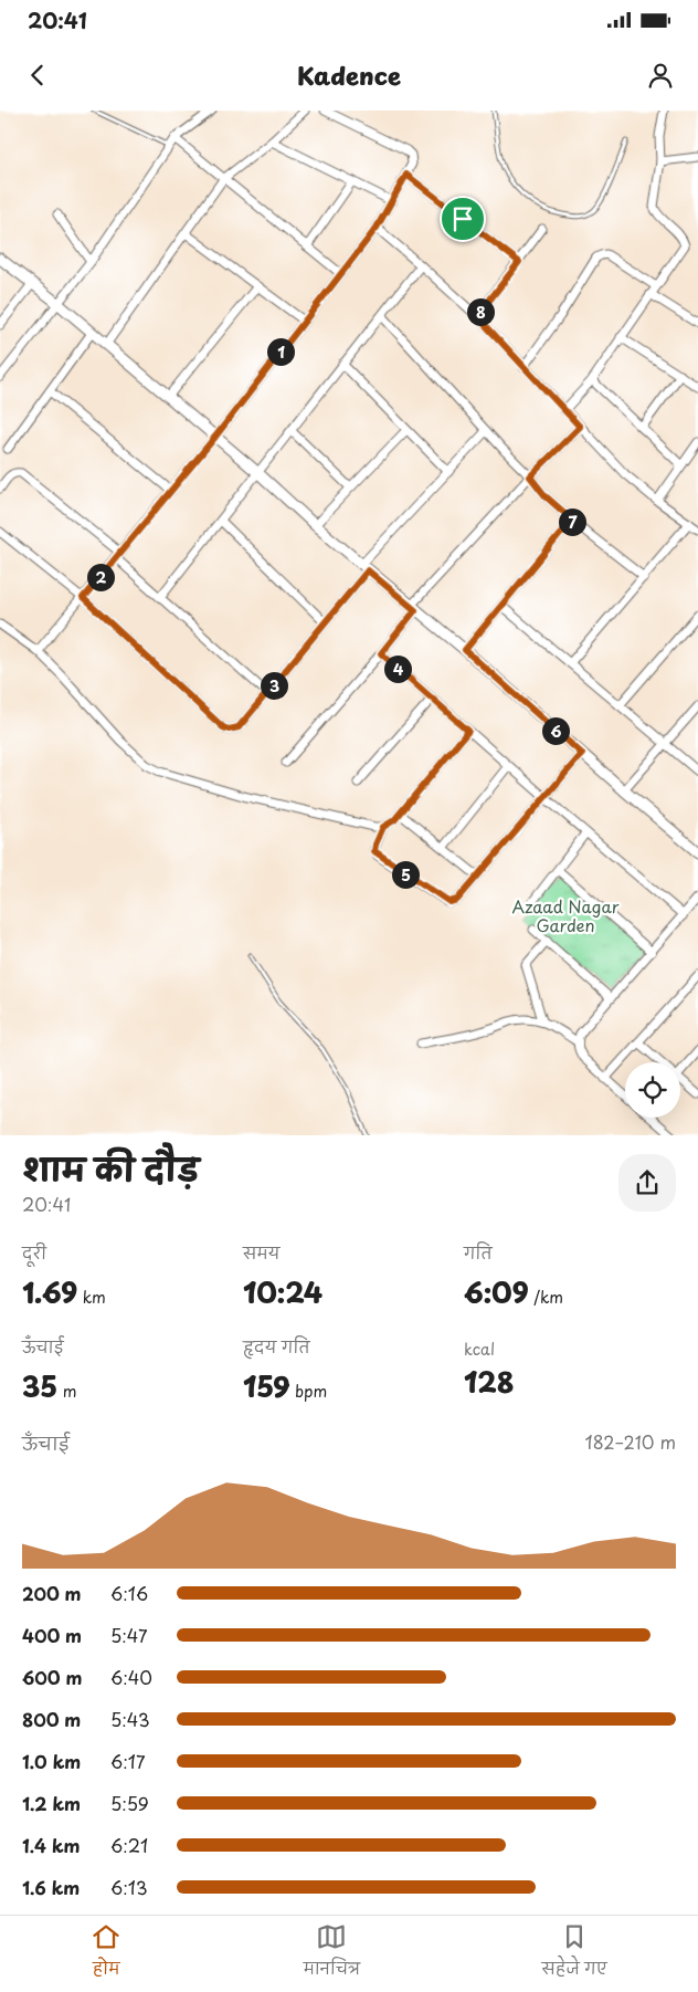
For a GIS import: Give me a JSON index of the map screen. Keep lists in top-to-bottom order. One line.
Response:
{"parks":["Azaad Nagar Garden"],"page":{"status":"20:41","header":"Kadence","pins":["8","1","7","2","4","3","6","5"],"heading":["शाम की दौड़","20:41"],"stats":[["दूरी","1.69 km"],["समय","10:24"],["गति","6:09 /km"],["ऊँचाई","35 m"],["हृदय गति","159 bpm"],["kcal","128"]],"chart":["ऊँचाई","182–210 m"],"list":[{"name":"200 m","note":"6:16"},{"name":"400 m","note":"5:47"},{"name":"600 m","note":"6:40"},{"name":"800 m","note":"5:43"},{"name":"1.0 km","note":"6:17"},{"name":"1.2 km","note":"5:59"},{"name":"1.4 km","note":"6:21"},{"name":"1.6 km","note":"6:13"}],"tabs":["होम","मानचित्र","सहेजे गए"]}}
